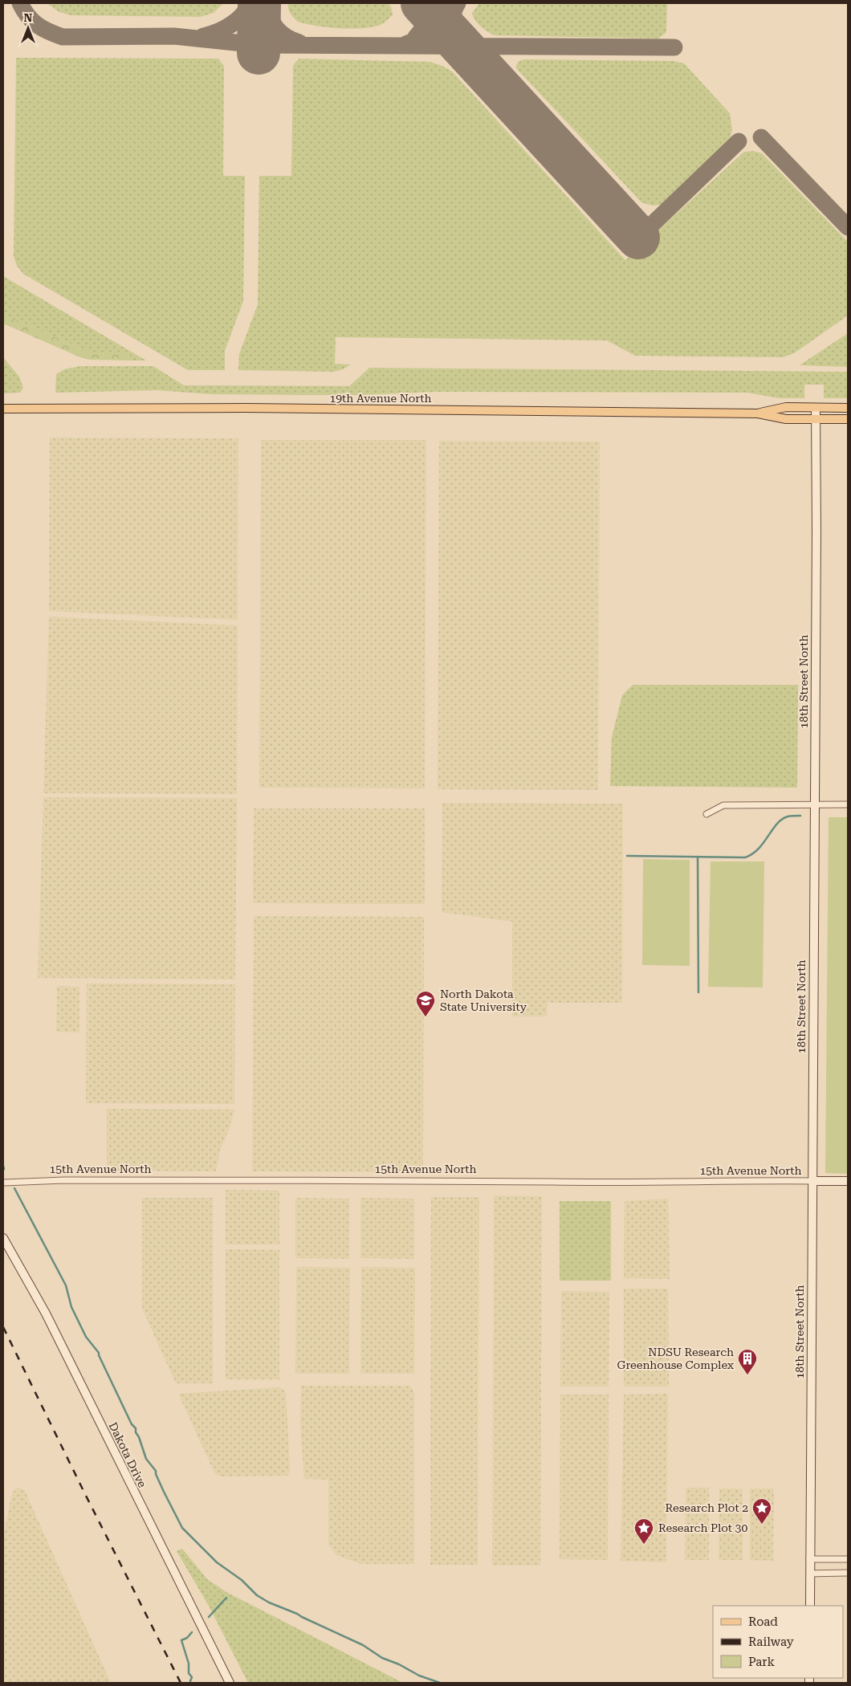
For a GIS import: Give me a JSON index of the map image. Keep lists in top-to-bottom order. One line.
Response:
{"streets":{"main road":["19th Avenue North"],"street":["18th Street North","15th Avenue North","Dakota Drive"]},"crossings":[["19th Avenue North","18th Street North"],["18th Street North","15th Avenue North"]],"places":{"school or university":["North Dakota State University"],"building":["NDSU Research Greenhouse Complex"],"place":["Research Plot 2","Research Plot 30"]},"legend":["Road","Railway","Park"],"north":"top"}
